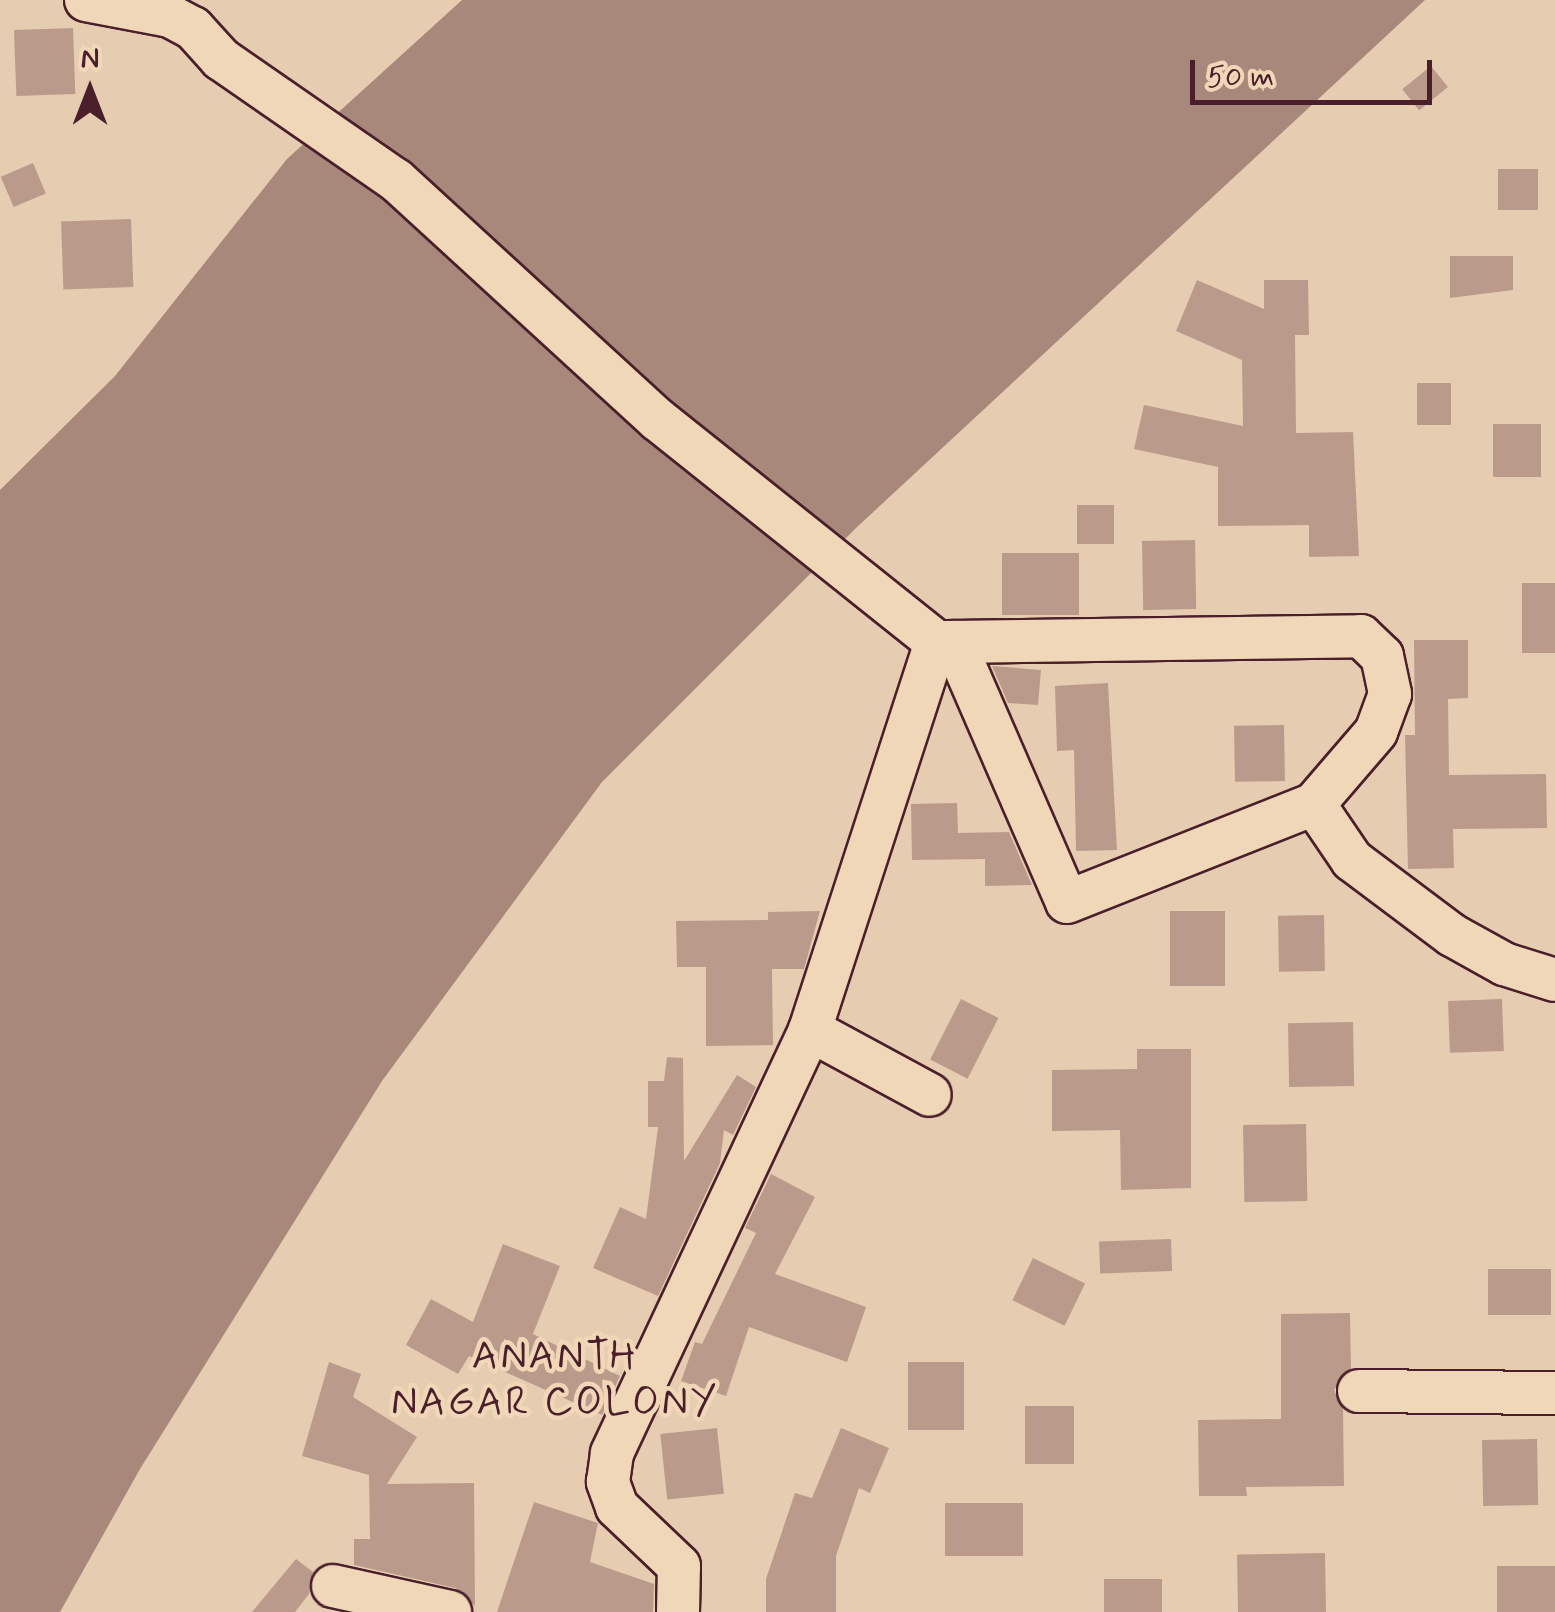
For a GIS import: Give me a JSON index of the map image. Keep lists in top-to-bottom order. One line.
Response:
{"districts":["ANANTH NAGAR COLONY"],"scale_bar":"50 m","north":"top"}
